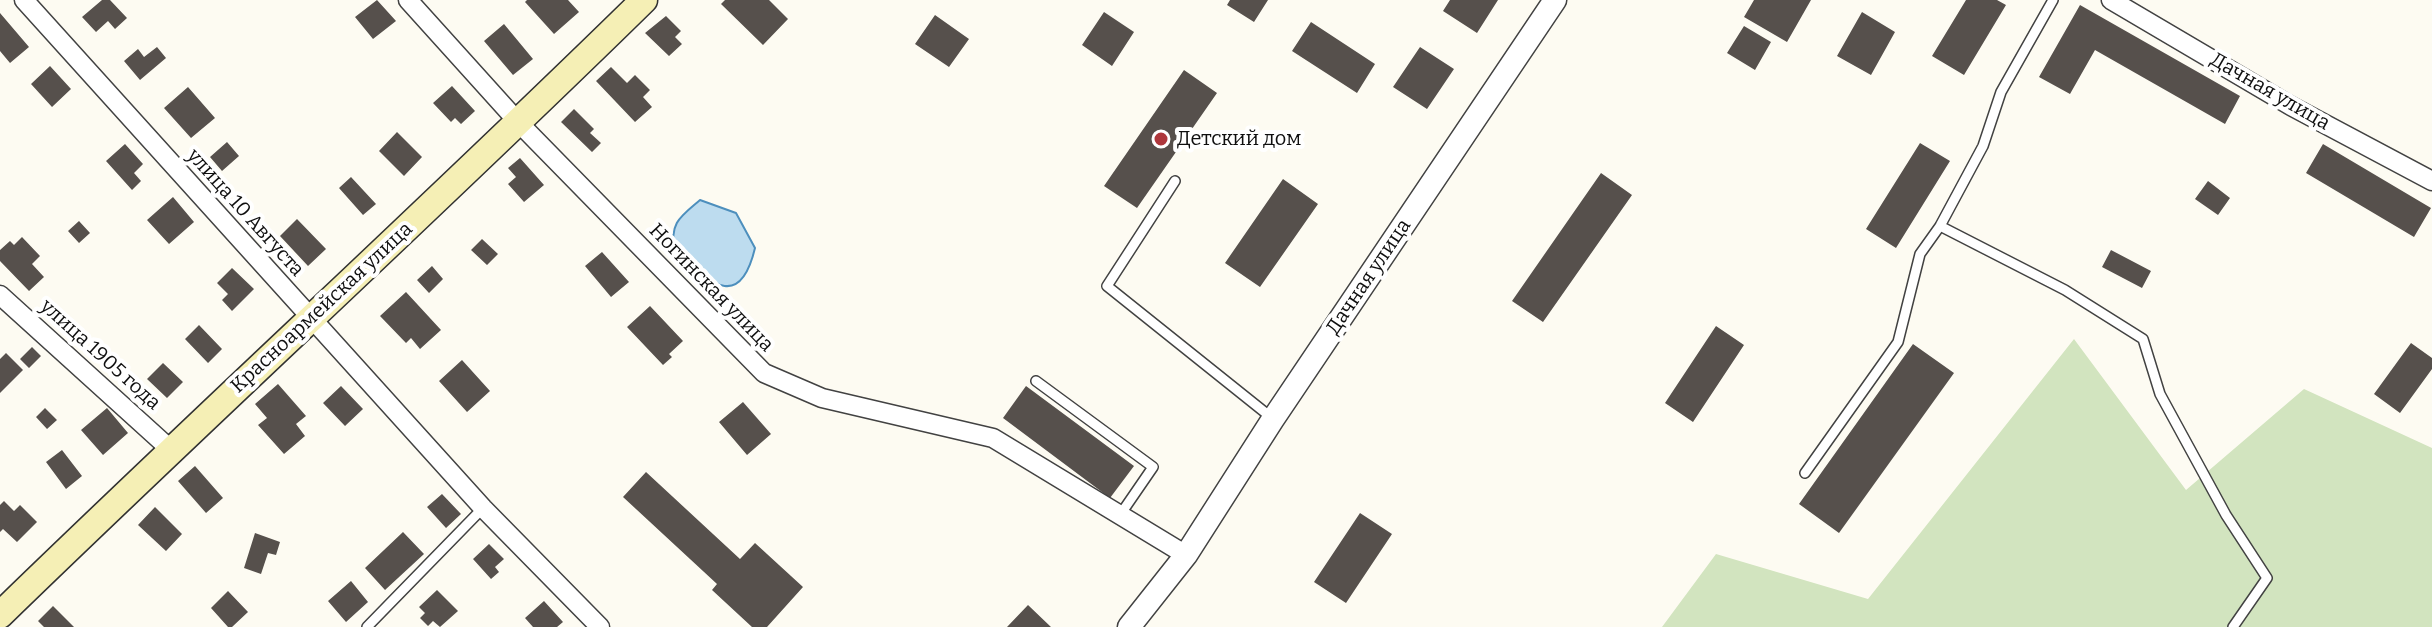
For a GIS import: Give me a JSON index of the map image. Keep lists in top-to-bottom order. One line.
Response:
{"streets":{"main road":["Красноармейская улица"],"street":["Дачная улица","улица 10 Августа","Ногинская улица","улица 1905 года"]},"crossings":[["Дачная улица","Ногинская улица"],["улица 10 Августа","Красноармейская улица"],["Ногинская улица","Красноармейская улица"],["Красноармейская улица","улица 1905 года"]],"places":["Детский дом"]}
